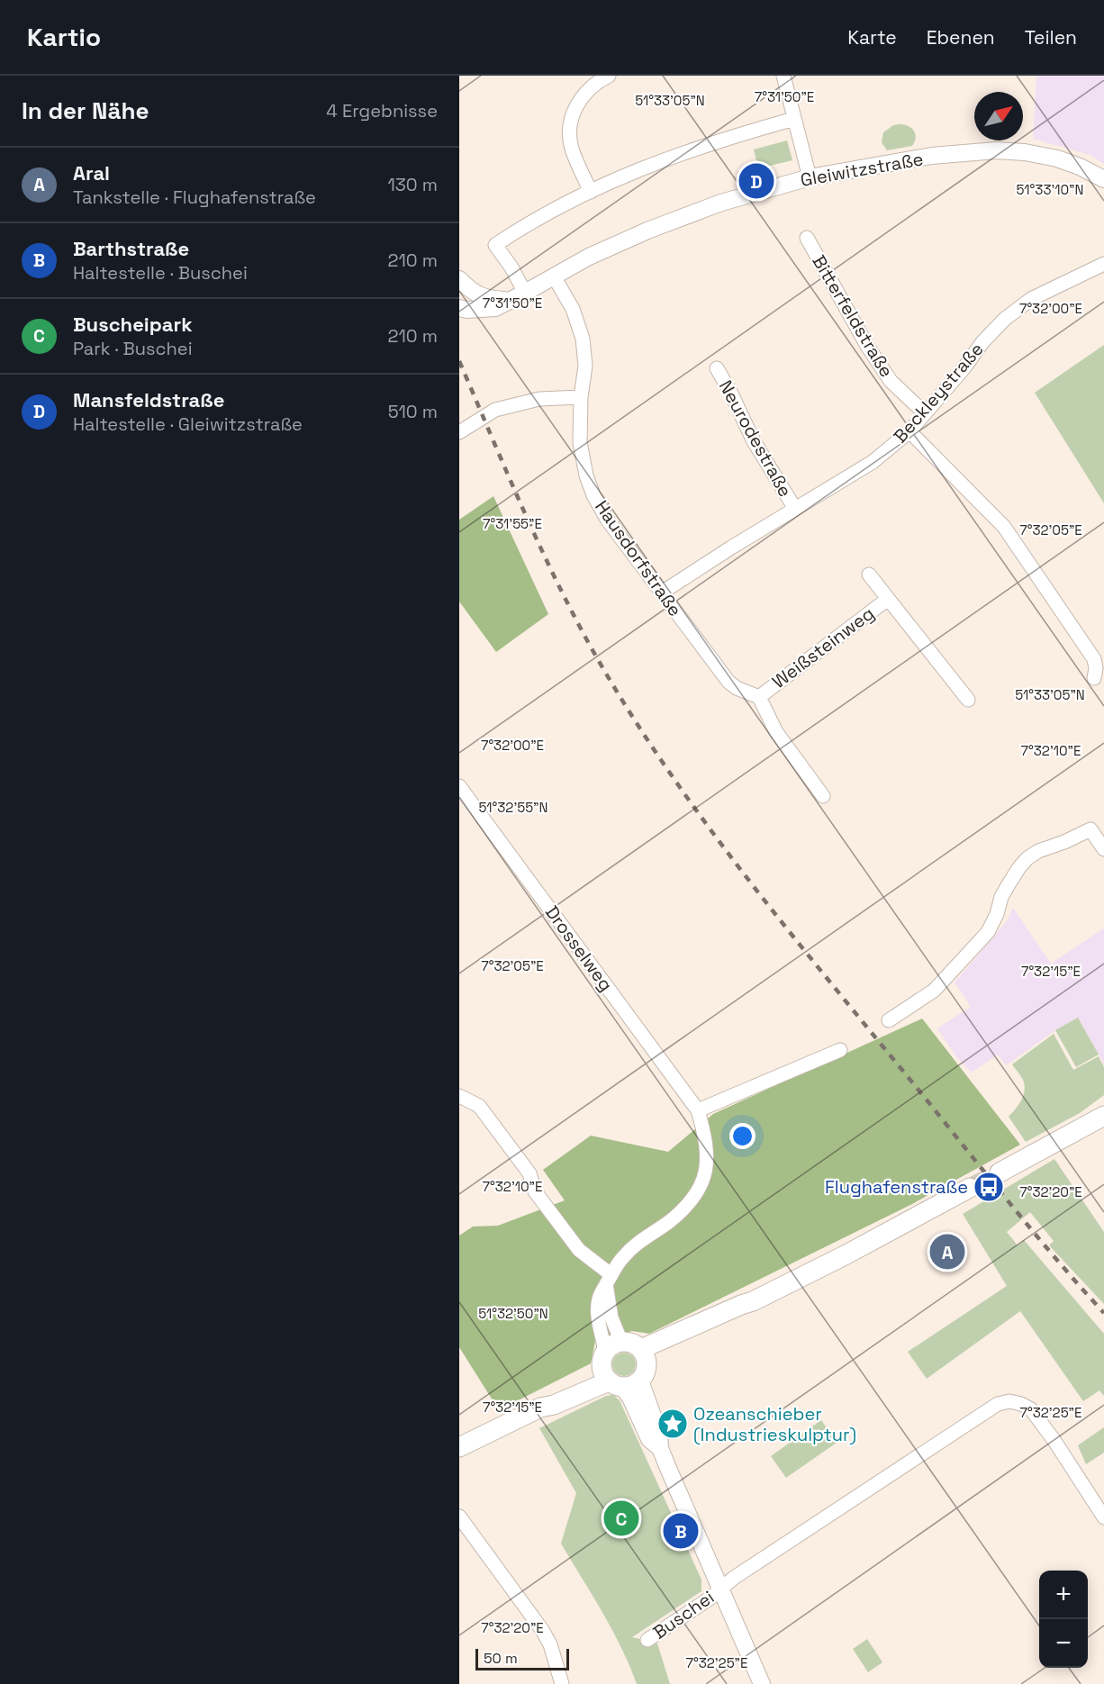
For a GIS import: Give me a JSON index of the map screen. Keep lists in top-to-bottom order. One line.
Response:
{"streets":{"street":["Gleiwitzstraße","Bitterfeldstraße","Beckleystraße","Neurodestraße","Hausdorfstraße","Weißsteinweg","Drosselweg","Buschei"]},"crossings":[["Gleiwitzstraße","Hausdorfstraße"],["Bitterfeldstraße","Beckleystraße"],["Beckleystraße","Neurodestraße"],["Beckleystraße","Hausdorfstraße"],["Hausdorfstraße","Weißsteinweg"]],"places":{"bus stop":["Flughafenstraße"],"place":["Ozeanschieber (Industrieskulptur)"]},"scale_bar":"50 m","north":"top right","page":{"header":"Kartio","nav":["Karte","Ebenen","Teilen"],"heading":["In der Nähe","4 Ergebnisse"],"list":[{"mark":"A","name":"Aral","note":"Tankstelle · Flughafenstraße","value":"130 m"},{"mark":"B","name":"Barthstraße","note":"Haltestelle · Buschei","value":"210 m"},{"mark":"C","name":"Buscheipark","note":"Park · Buschei","value":"210 m"},{"mark":"D","name":"Mansfeldstraße","note":"Haltestelle · Gleiwitzstraße","value":"510 m"}],"pins":["D","A","C","B"],"map_buttons":["+","−"],"scale":"50 m"},"coordinates":["7°31'50\"E","51°33'05\"N","51°33'10\"N","7°32'00\"E","7°31'55\"E","7°32'05\"E","7°32'10\"E","51°32'55\"N","7°32'15\"E","7°32'20\"E","51°32'50\"N","7°32'25\"E"]}
